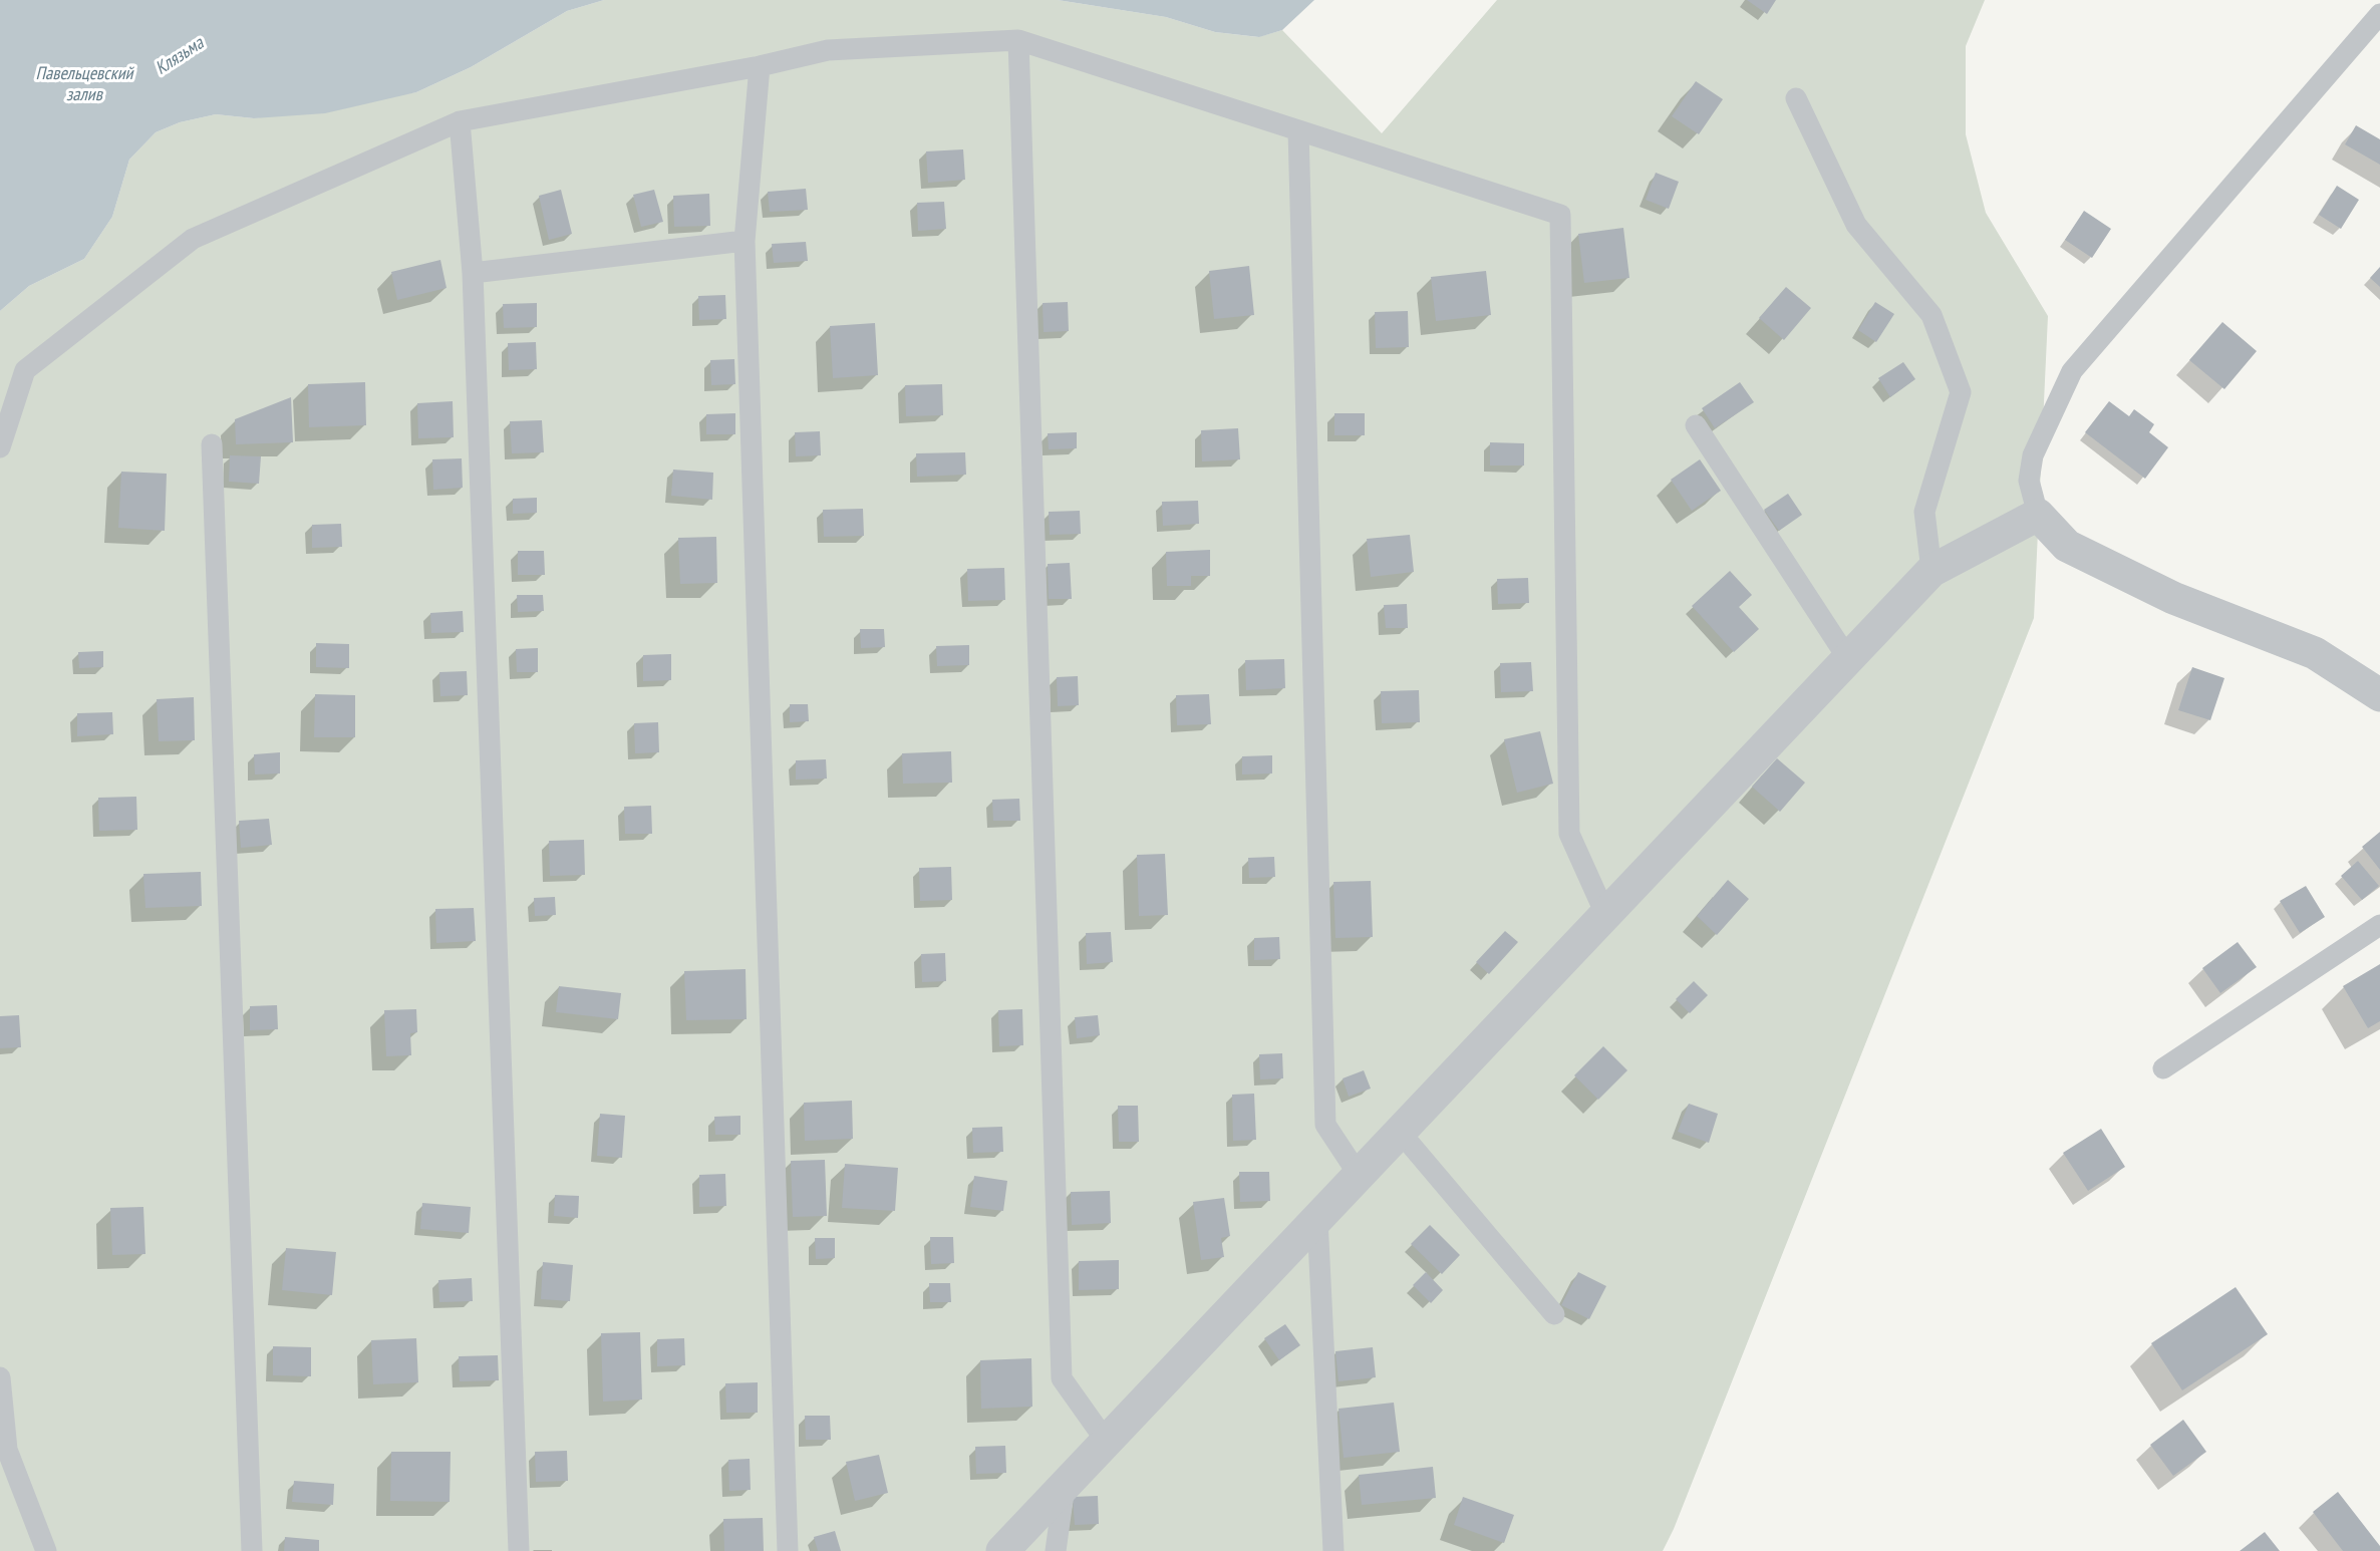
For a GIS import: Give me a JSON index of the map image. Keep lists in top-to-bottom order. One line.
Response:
{"water":["Клязьма","Павельцевский залив"]}
